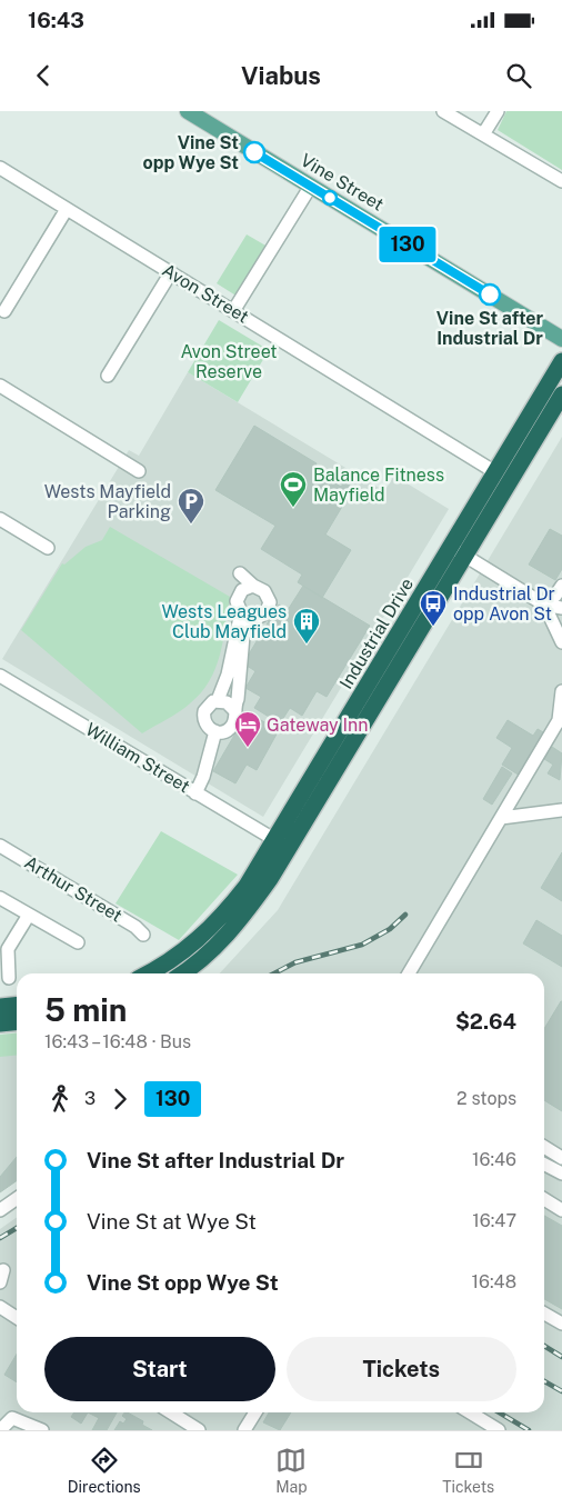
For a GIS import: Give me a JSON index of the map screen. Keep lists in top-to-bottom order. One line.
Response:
{"streets":{"highway":["Industrial Drive"],"main road":["Vine Street"],"street":["Avon Street","William Street","Arthur Street"]},"crossings":[["Avon Street","Industrial Drive"],["Industrial Drive","William Street"]],"parks":["Avon Street Reserve"],"places":{"other":["Vine St opp Wye St","Vine St after Industrial Dr"],"sports":["Balance Fitness Mayfield"],"parking":["Wests Mayfield Parking"],"bus stop":["Industrial Dr opp Avon St"],"building":["Wests Leagues Club Mayfield"],"hotel":["Gateway Inn"]},"lines":["bus line 130"],"page":{"status":"16:43","header":"Viabus","on_map":"130","heading":["5 min","16:43 – 16:48 · Bus","$2.64"],"legs":["3","130","2 stops"],"list":[{"name":"Vine St after Industrial Dr","value":"16:46"},{"name":"Vine St at Wye St","value":"16:47"},{"name":"Vine St opp Wye St","value":"16:48"}],"buttons":["Start","Tickets"],"tabs":["Directions","Map","Tickets"]}}
